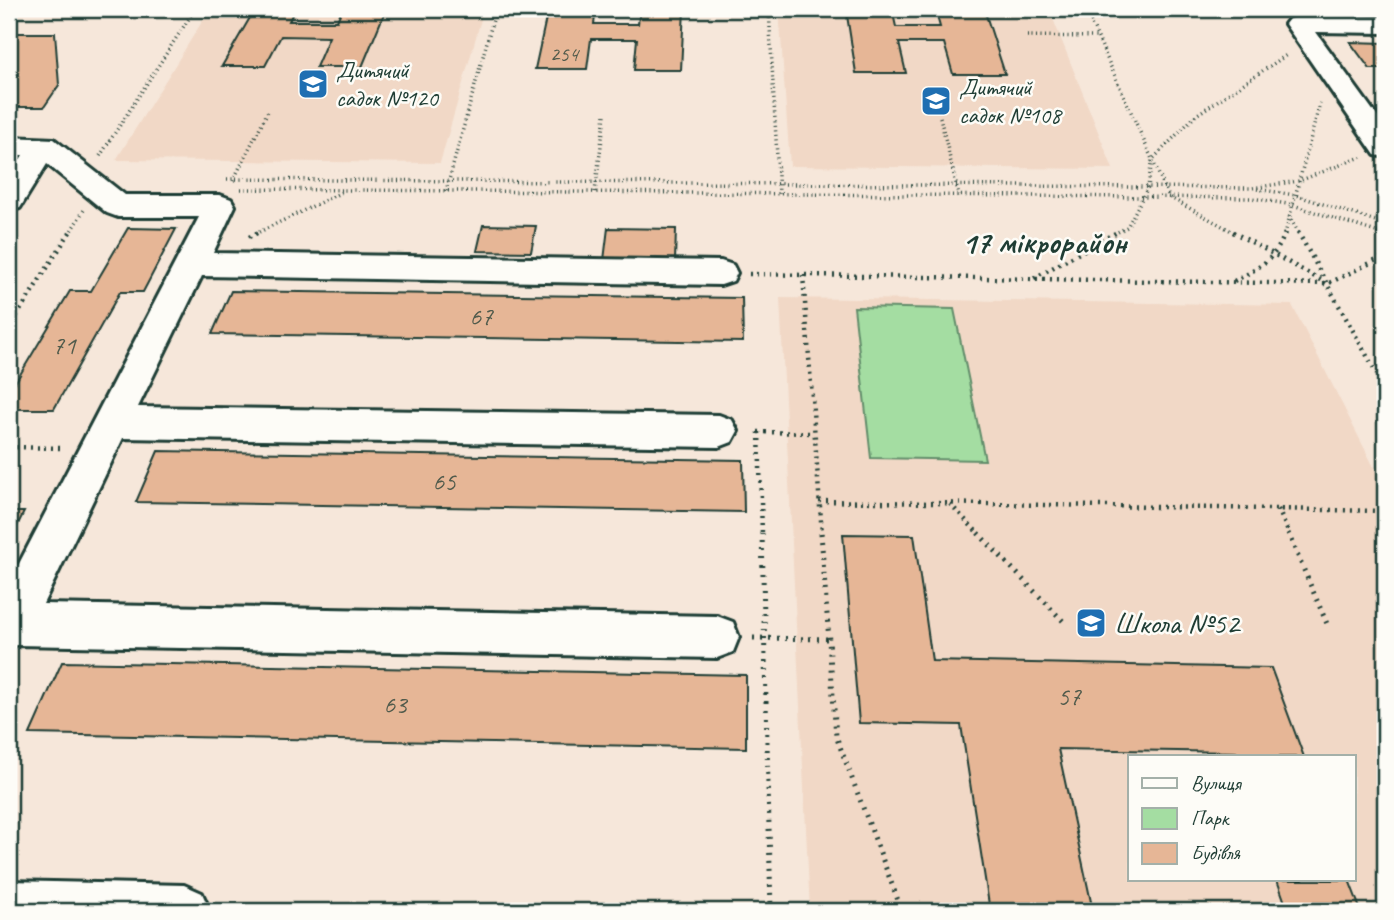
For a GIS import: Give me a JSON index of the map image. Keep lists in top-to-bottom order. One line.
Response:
{"districts":["17 мікрорайон"],"places":{"school or university":["Дитячий садок №120","Дитячий садок №108","Школа №52"]},"house_numbers":["254","67","71","65","57","63"],"legend":["Вулиця","Парк","Будівля"]}
